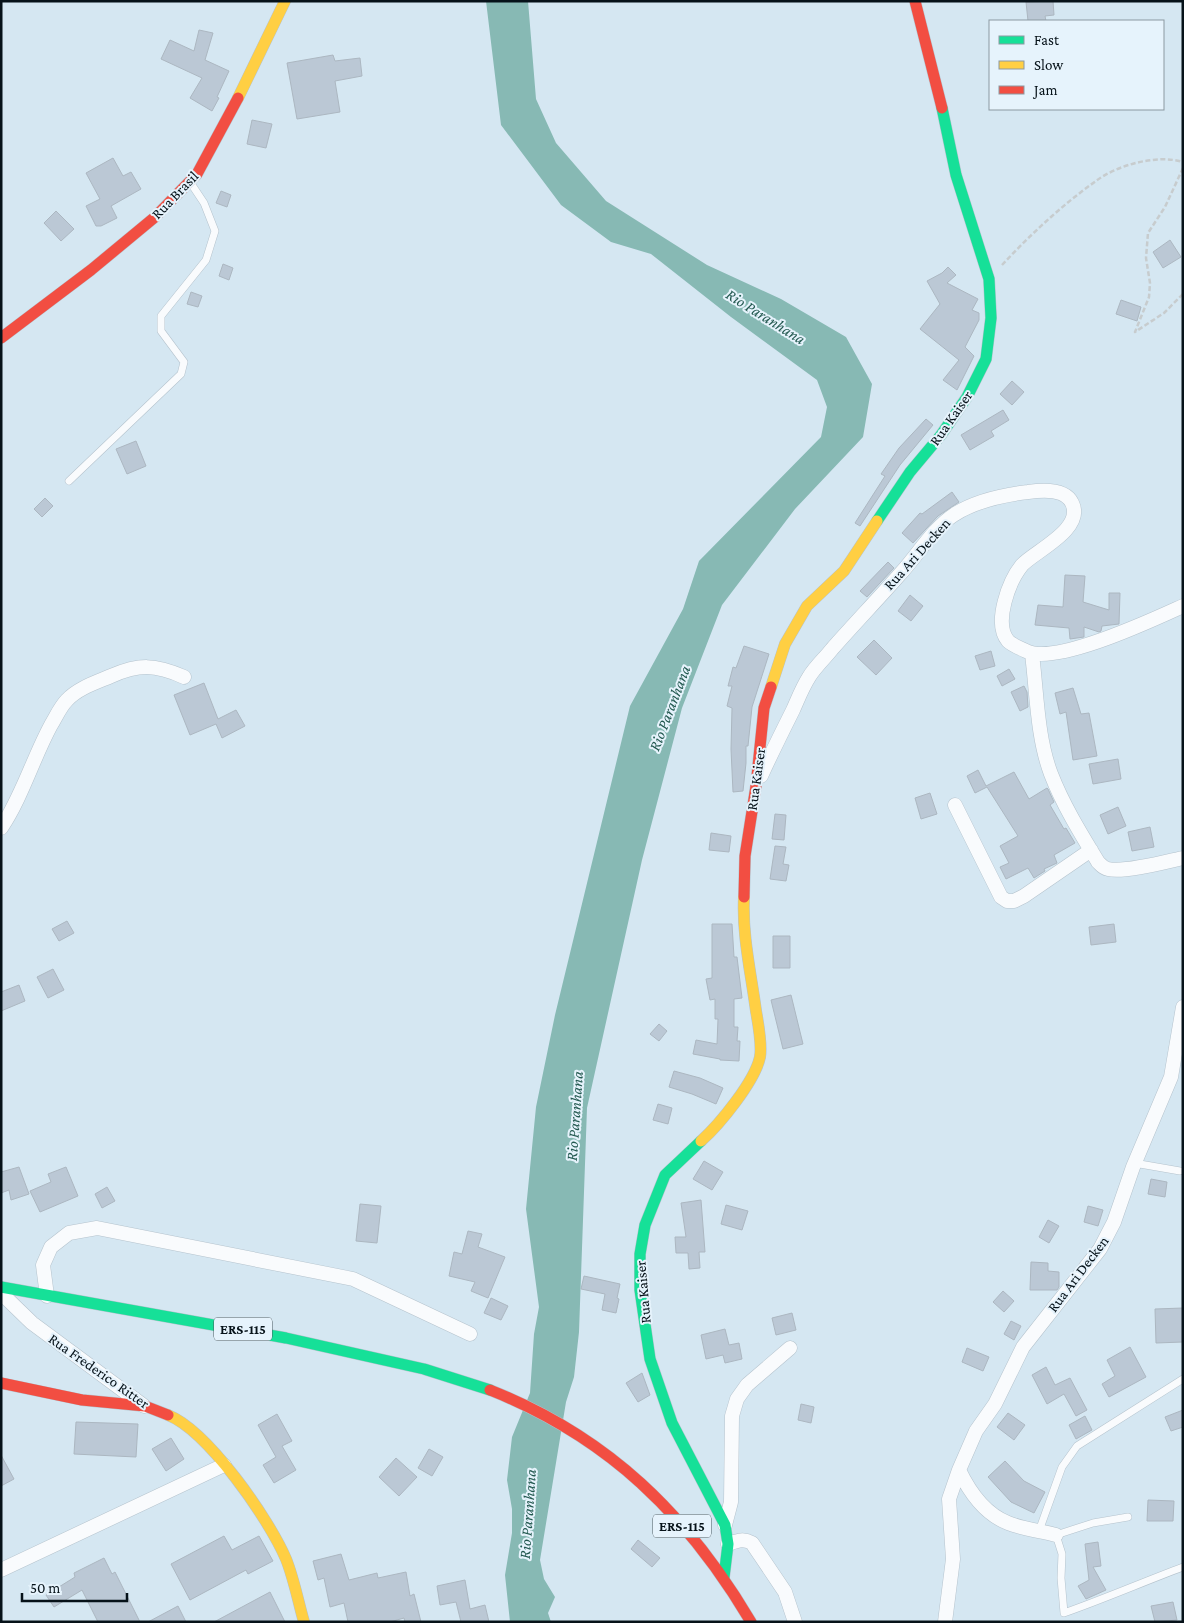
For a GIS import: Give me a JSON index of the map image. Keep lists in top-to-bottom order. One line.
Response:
{"streets":{"street":["Rua Brasil","Rua Kaiser","Rua Ari Decken","ERS-115","Rua Frederico Ritter"]},"crossings":[["Rua Kaiser","Rua Ari Decken"],["Rua Kaiser","ERS-115"]],"water":["Rio Paranhana"],"legend":["Fast","Slow","Jam"],"scale_bar":"50 m"}
